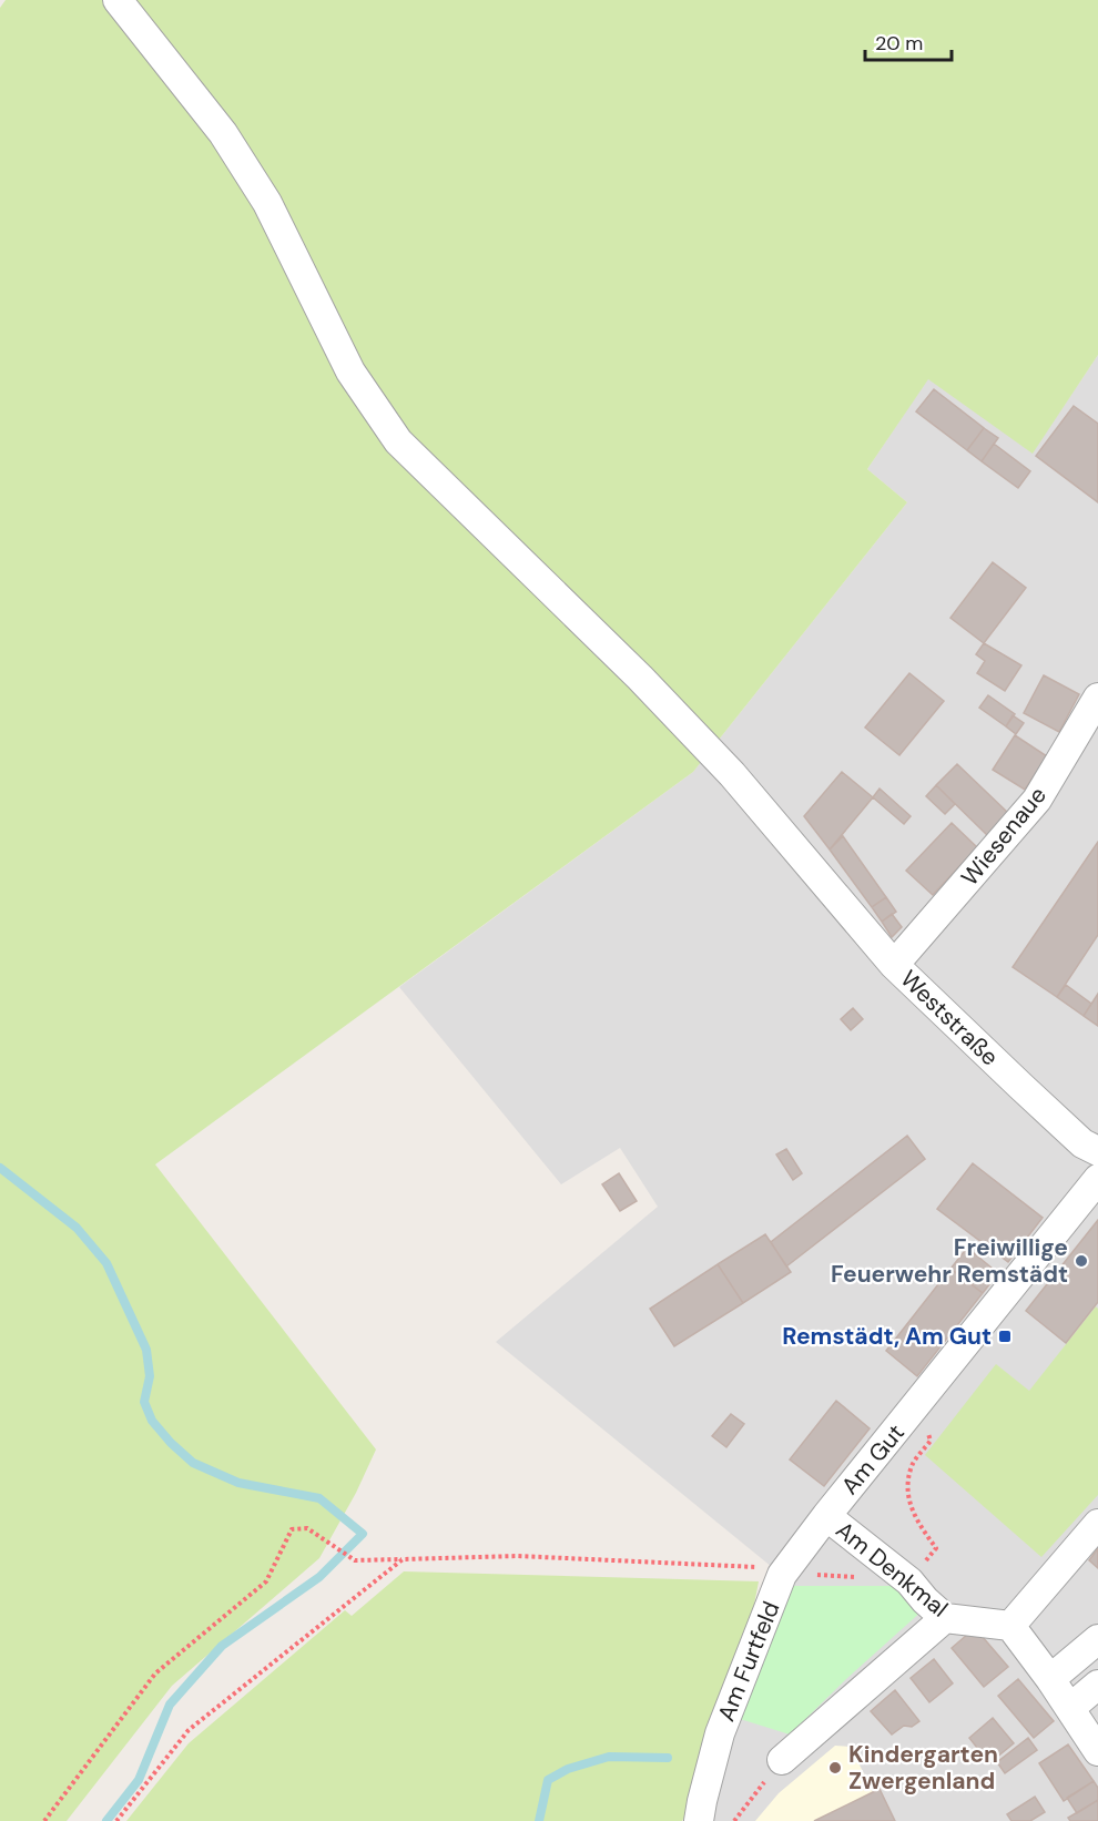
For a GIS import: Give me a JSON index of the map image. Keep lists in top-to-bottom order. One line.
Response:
{"streets":{"street":["Wiesenaue","Weststraße","Am Gut","Am Denkmal","Am Furtfeld"]},"crossings":[["Wiesenaue","Weststraße"],["Am Gut","Am Denkmal"],["Am Gut","Am Furtfeld"],["Am Denkmal","Am Furtfeld"]],"places":{"other":["Freiwillige Feuerwehr Remstädt","Kindergarten Zwergenland"],"transit":["Remstädt, Am Gut"]},"scale_bar":"20 m"}
